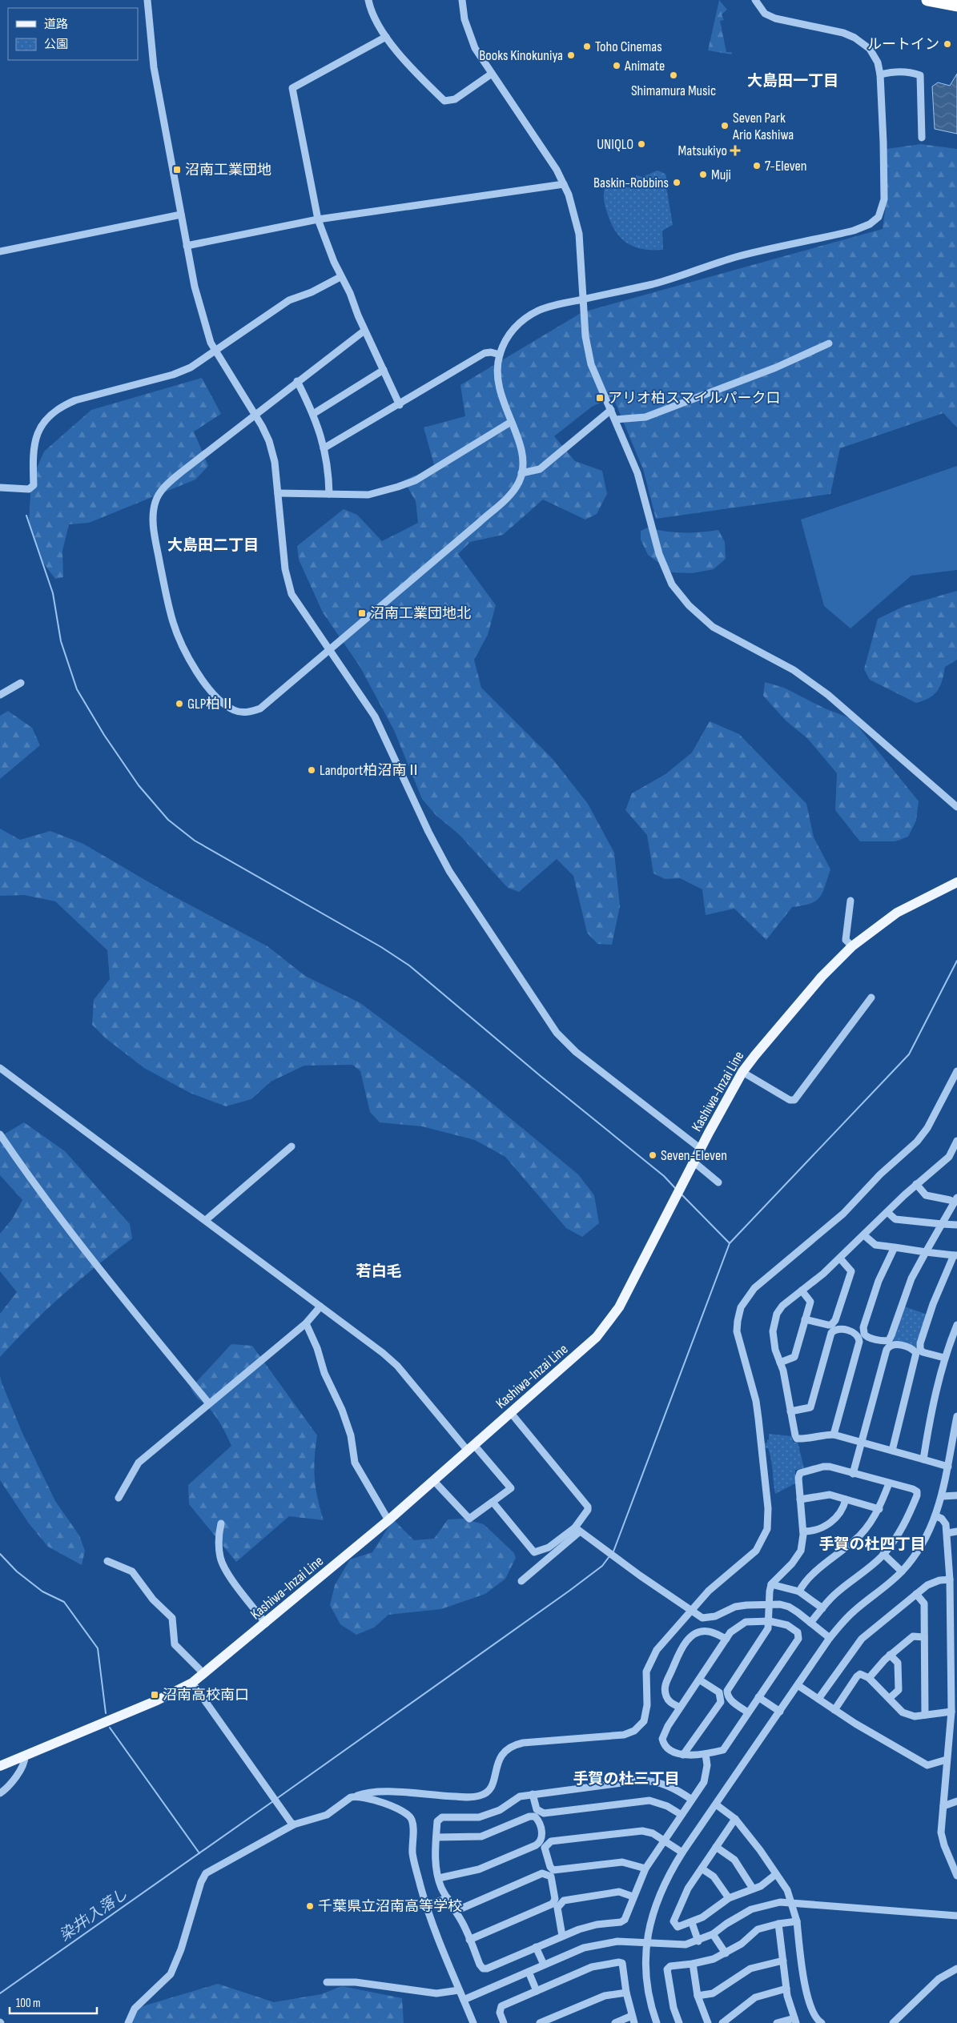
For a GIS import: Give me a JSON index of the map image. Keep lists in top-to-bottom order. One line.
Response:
{"streets":{"main road":["Kashiwa-Inzai Line"]},"districts":["大島田一丁目","大島田二丁目","若白毛","手賀の杜四丁目","手賀の杜三丁目"],"water":["染井i入落し"],"places":{"other":["ルートイン","Toho Cinemas","Books Kinokuniya","Animate","Shimamura Music","Seven Park Ario Kashiwa","UNIQLO","7-Eleven","Muji","Baskin-Robbins","GLP柏Ⅱ","Landport柏沼南Ⅱ","Seven-Eleven","千葉県立沼南高等学校"],"health":["Matsukiyo"],"transit":["沼南工業団地","アリオ柏スマイルパーク口","沼南工業団地北","沼南高校南口"]},"legend":["道路","公園"],"scale_bar":"100 m"}
